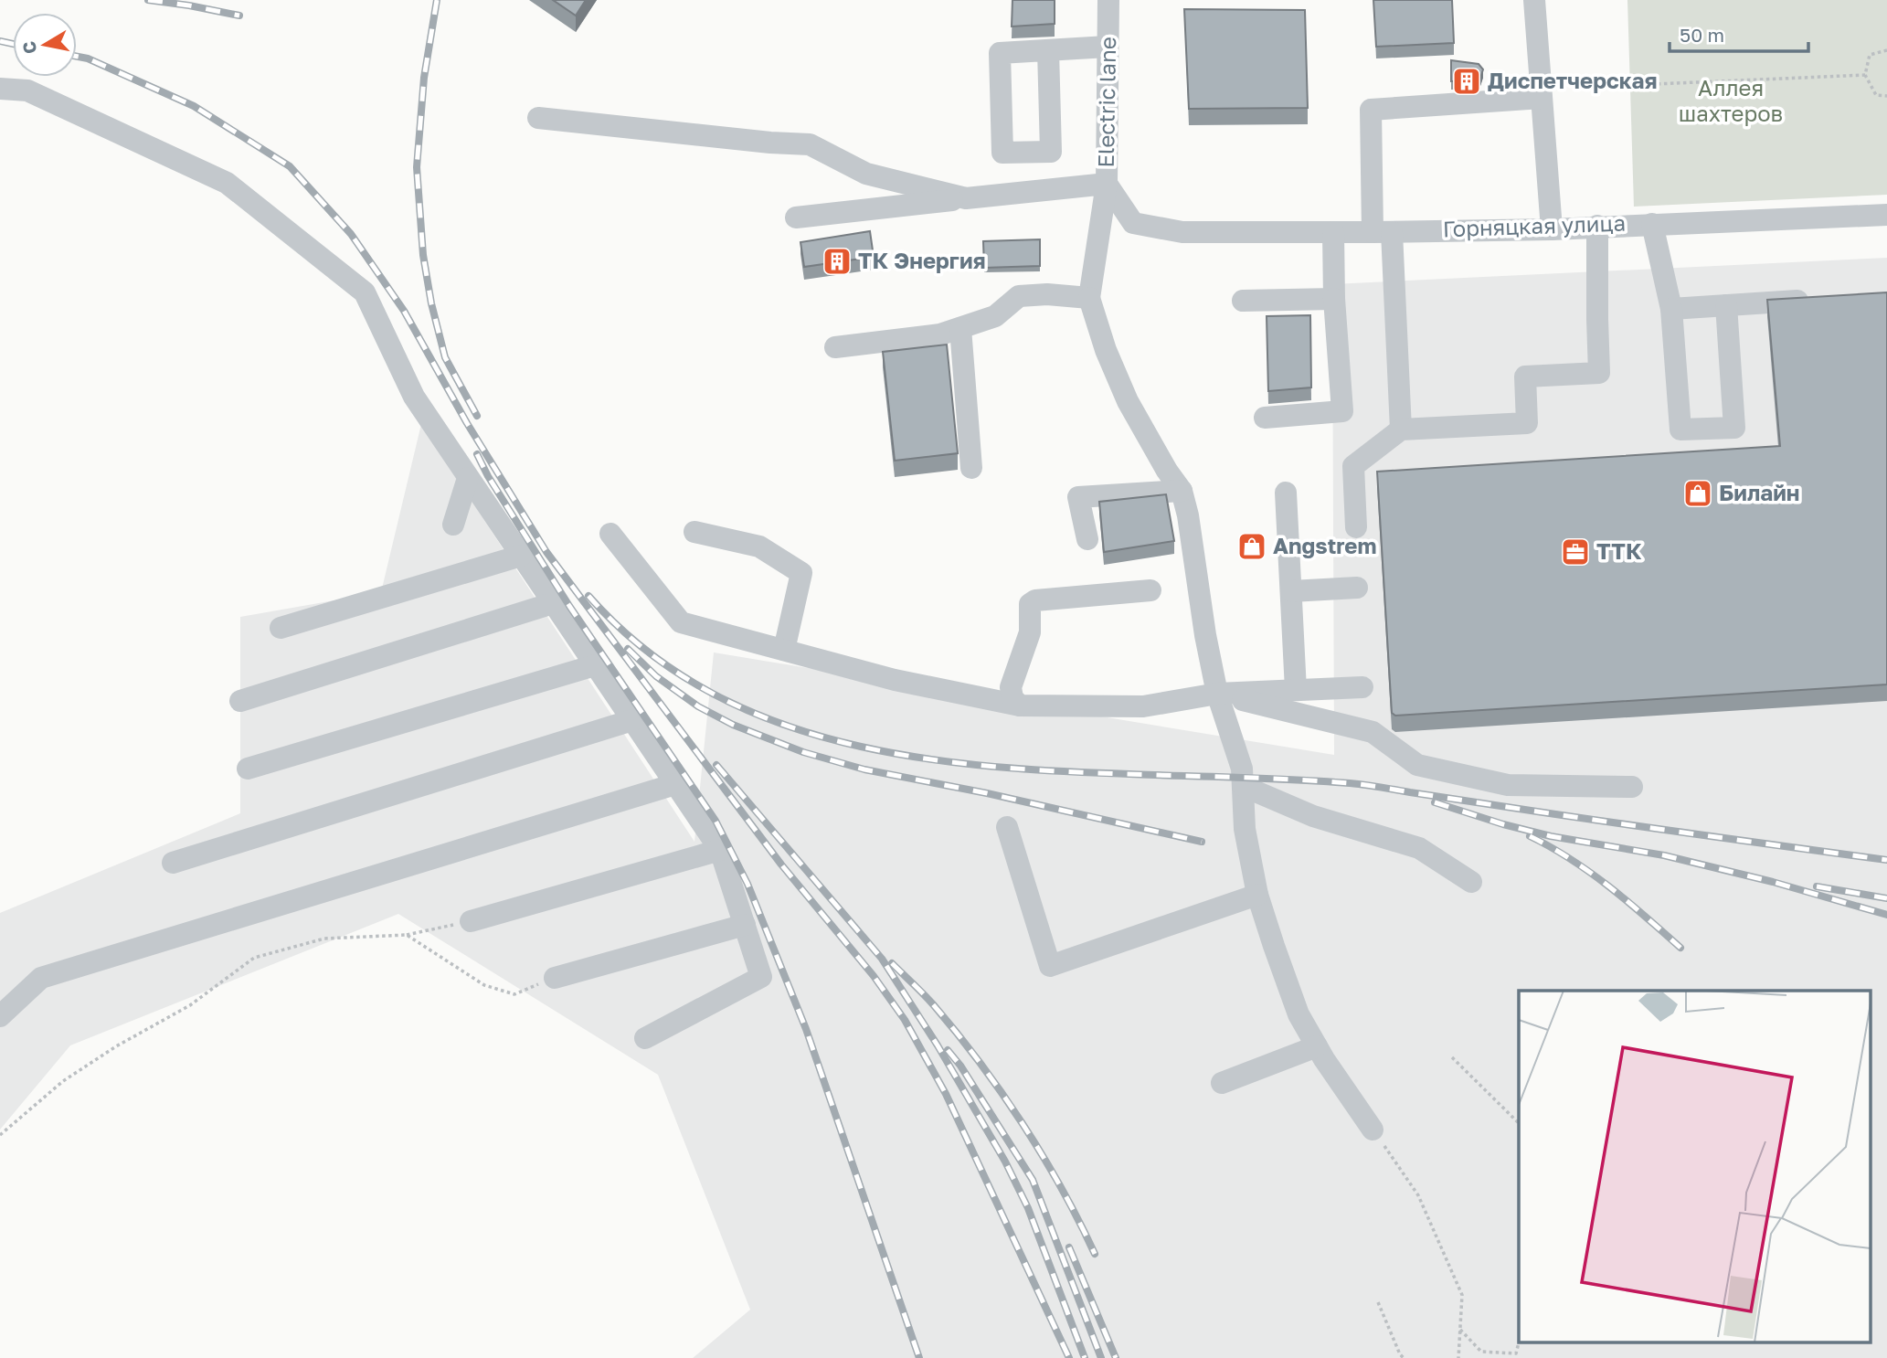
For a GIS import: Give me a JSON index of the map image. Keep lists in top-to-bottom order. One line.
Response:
{"streets":{"street":["Electric lane","Горняцкая улица"]},"crossings":[["Electric lane","Горняцкая улица"]],"parks":["Аллея шахтеров"],"places":{"building":["Диспетчерская","ТК Энергия"],"shop":["Билайн","Angstrem"],"office":["ТТК"]},"scale_bar":"50 m","north":"left"}
